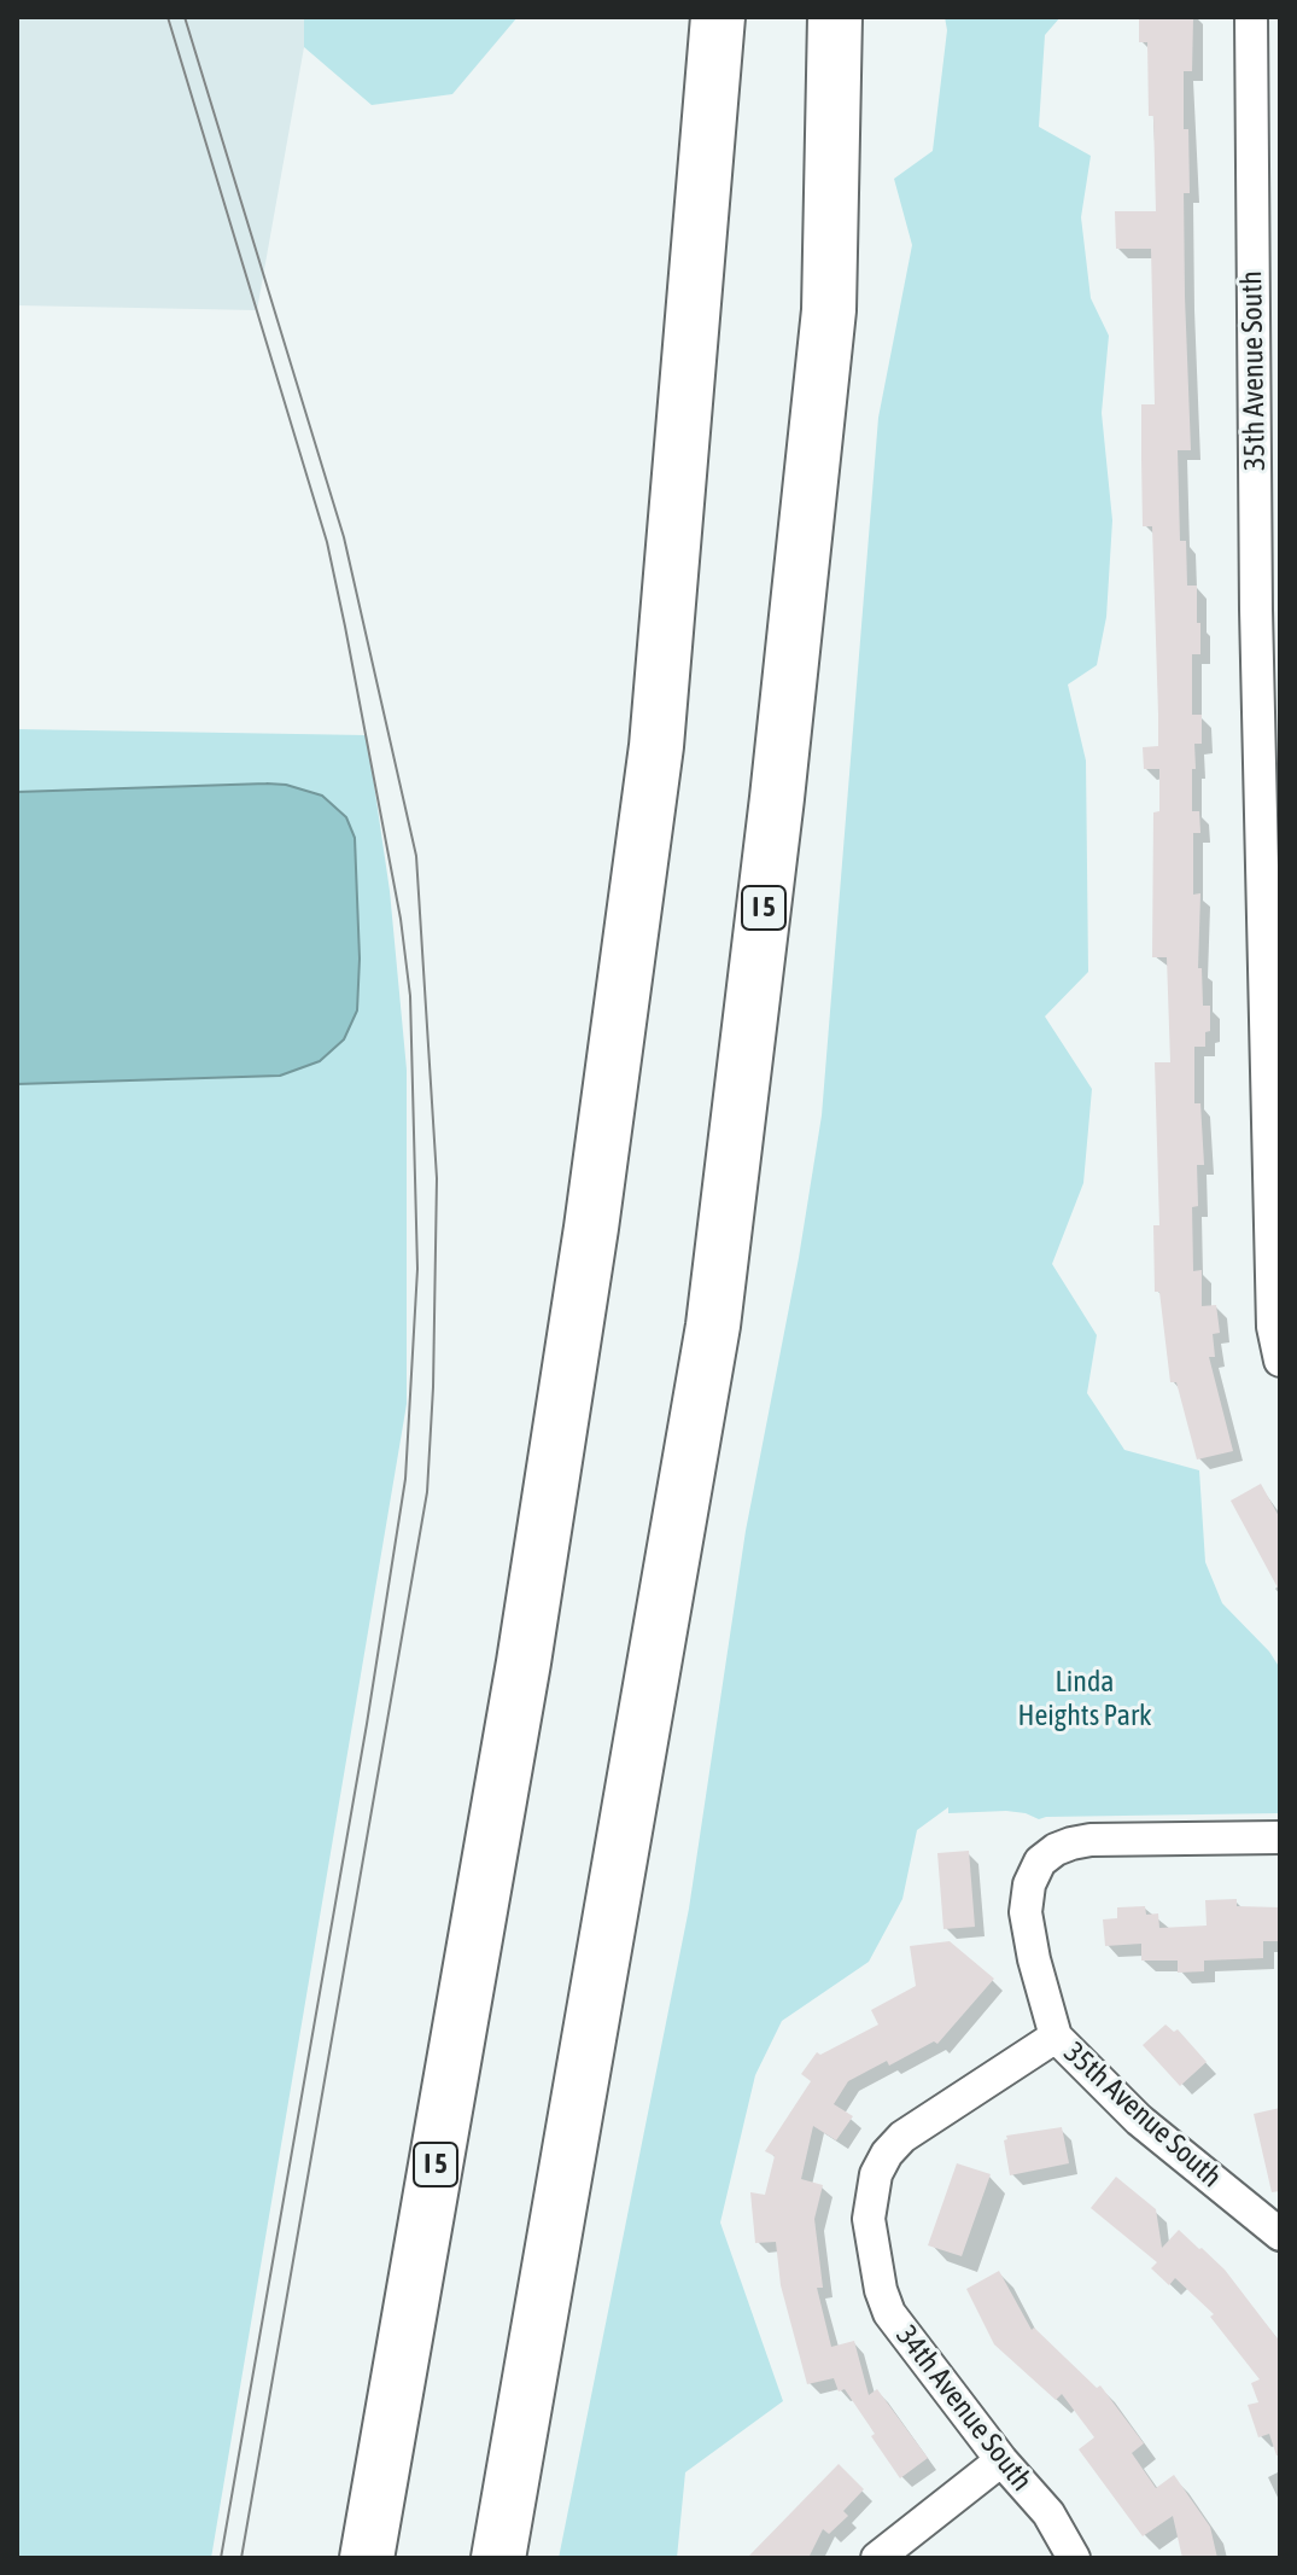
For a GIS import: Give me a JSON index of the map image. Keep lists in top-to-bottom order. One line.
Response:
{"streets":{"highway":["I 5"],"street":["35th Avenue South","34th Avenue South"]},"crossings":[["35th Avenue South","34th Avenue South"]],"parks":["Linda Heights Park"]}
